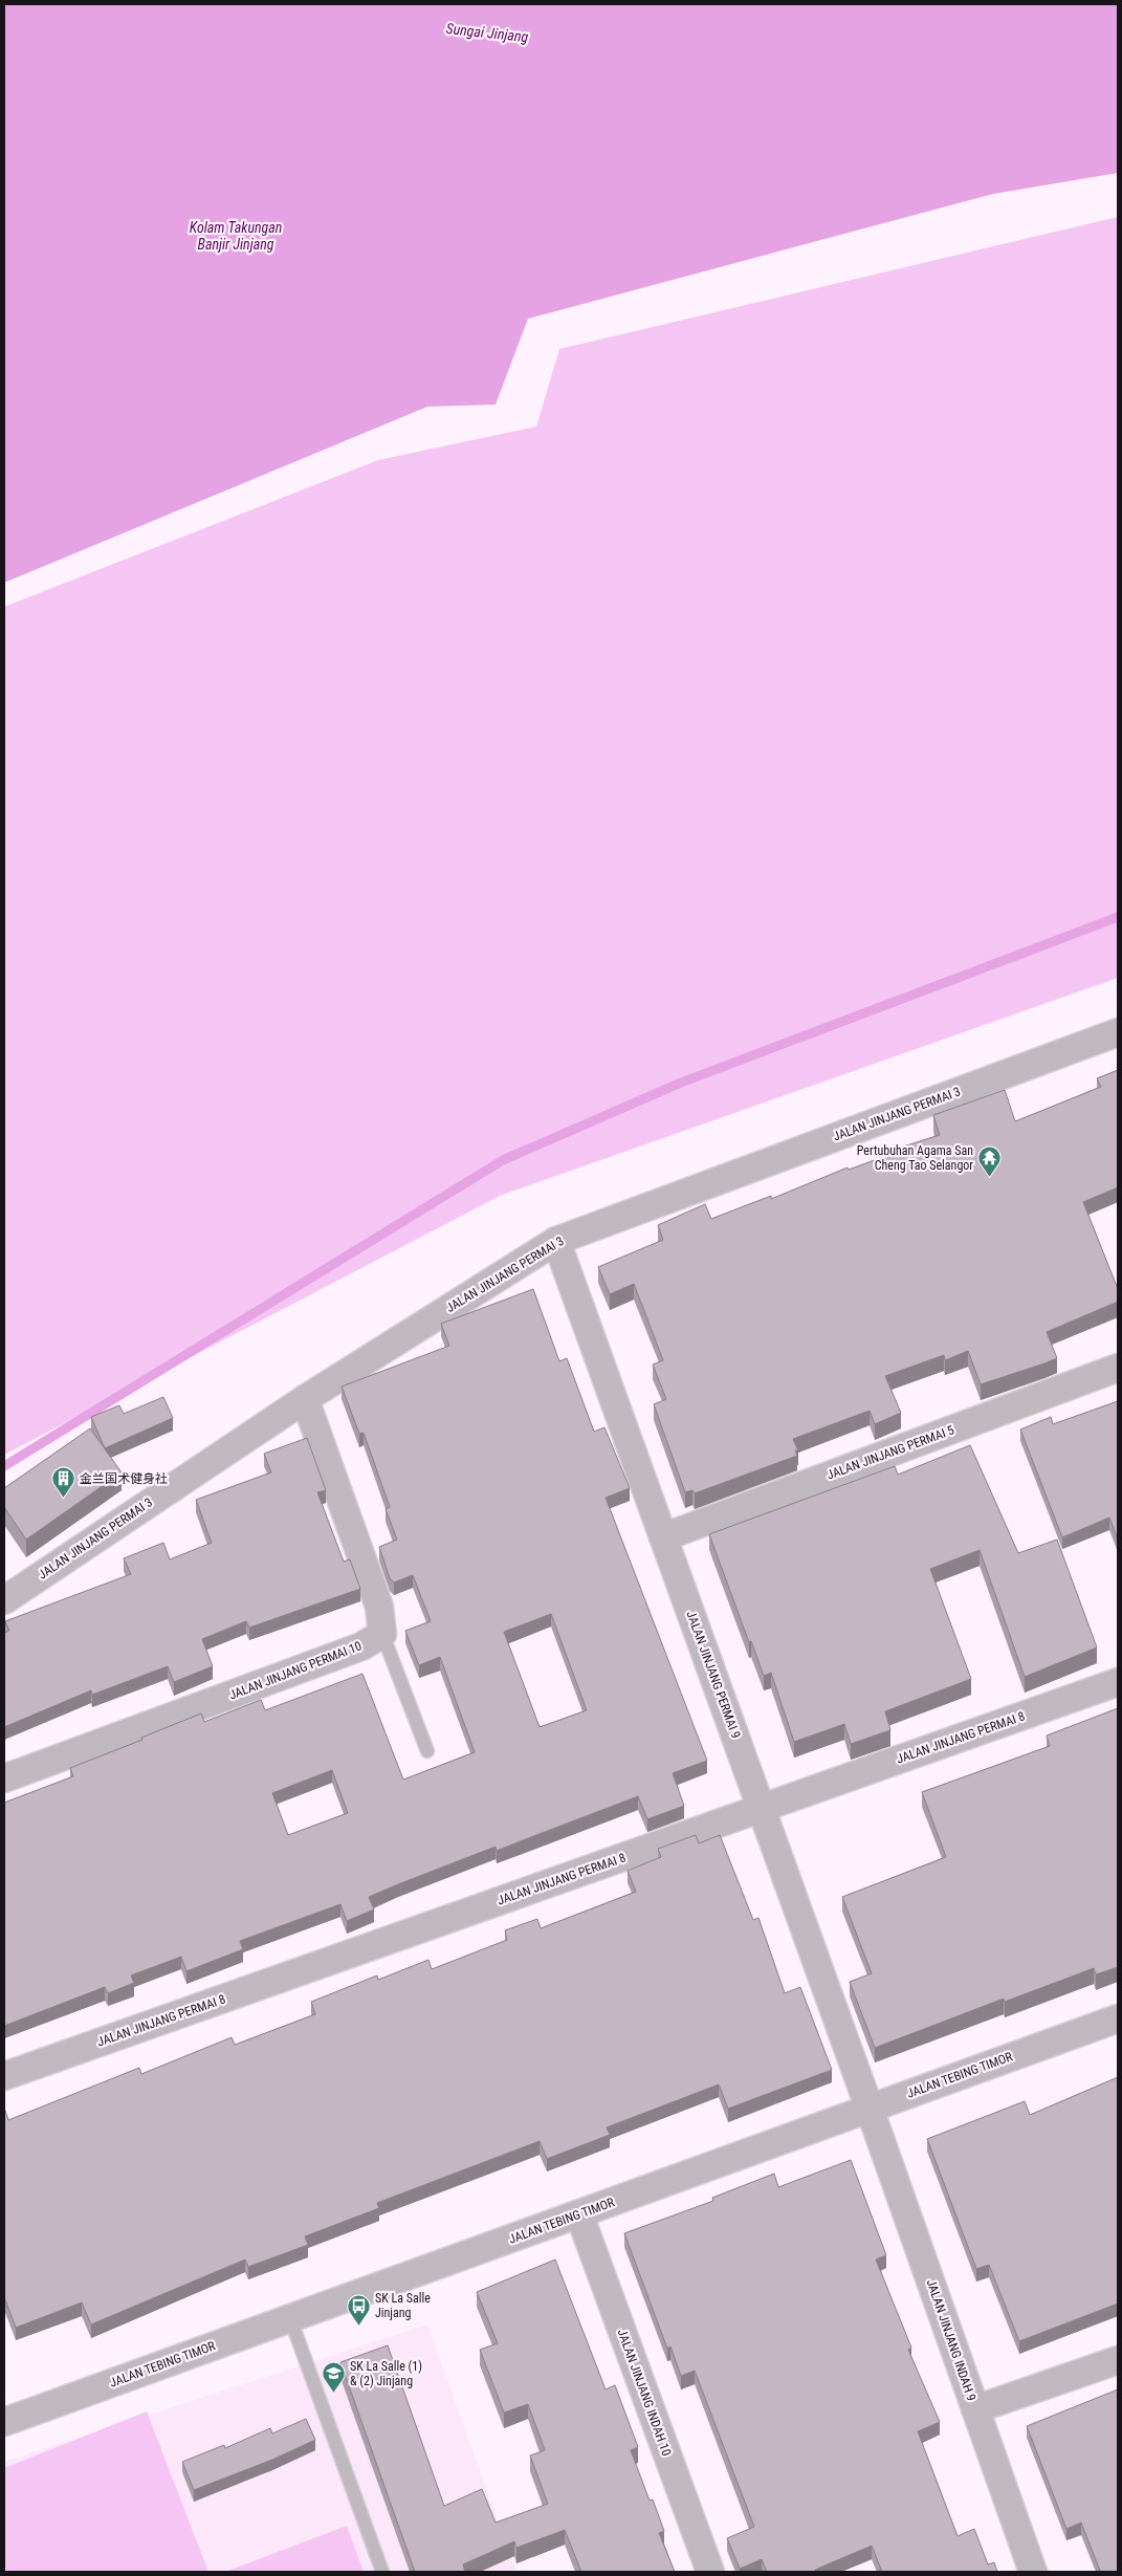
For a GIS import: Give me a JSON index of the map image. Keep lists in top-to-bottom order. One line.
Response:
{"streets":{"street":["JALAN JINJANG PERMAI 3","JALAN JINJANG PERMAI 5","JALAN JINJANG PERMAI 10","JALAN JINJANG PERMAI 9","JALAN JINJANG PERMAI 8","JALAN TEBING TIMOR","JALAN JINJANG INDAH 9","JALAN JINJANG INDAH 10"]},"crossings":[["JALAN JINJANG PERMAI 3","JALAN JINJANG PERMAI 9"],["JALAN JINJANG PERMAI 5","JALAN JINJANG PERMAI 9"],["JALAN JINJANG PERMAI 9","JALAN JINJANG PERMAI 8"],["JALAN JINJANG PERMAI 9","JALAN TEBING TIMOR"],["JALAN JINJANG PERMAI 9","JALAN JINJANG INDAH 9"],["JALAN TEBING TIMOR","JALAN JINJANG INDAH 9"],["JALAN TEBING TIMOR","JALAN JINJANG INDAH 10"]],"water":["Sungai Jinjang","Kolam Takungan Banjir Jinjang"],"places":{"temple":["Pertubuhan Agama San Cheng Tao Selangor"],"building":["金兰国术健身社"],"bus stop":["SK La Salle Jinjang"],"school or university":["SK La Salle (1) & (2) Jinjang"]}}
